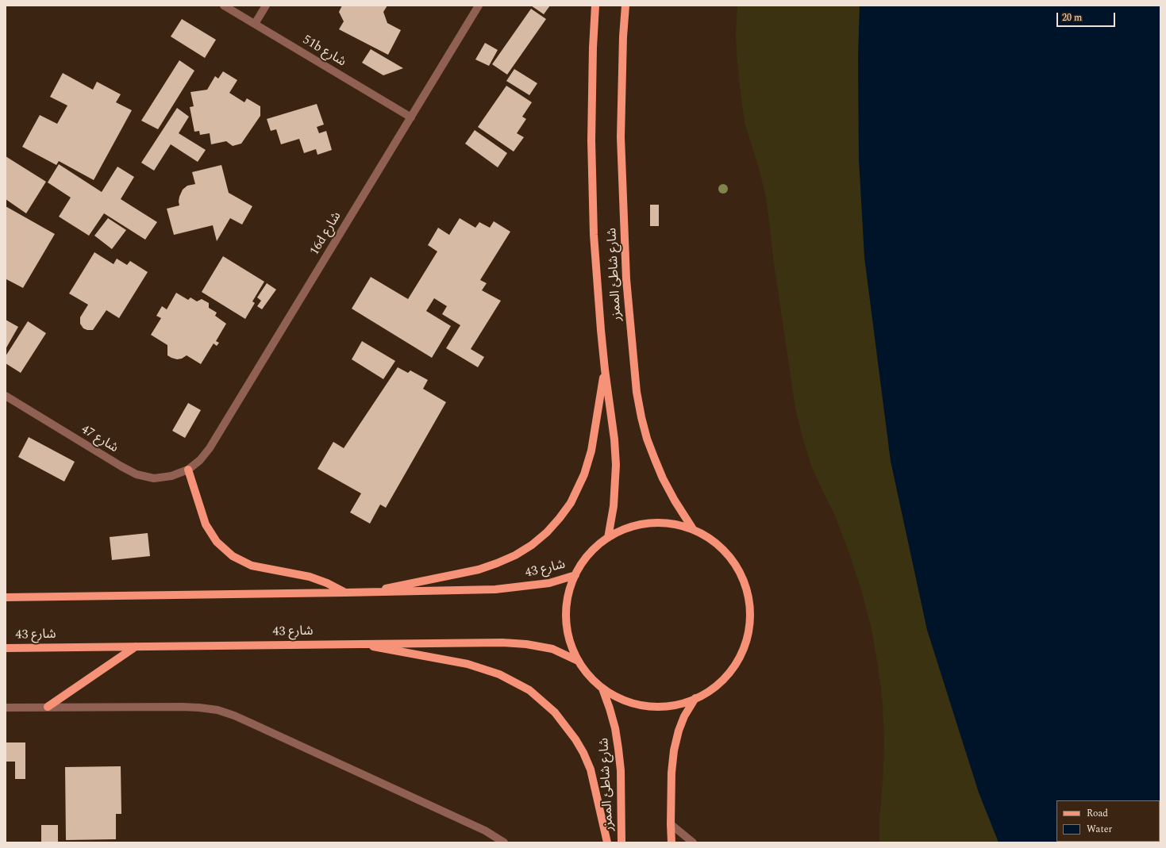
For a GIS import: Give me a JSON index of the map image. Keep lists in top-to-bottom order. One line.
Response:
{"streets":{"main road":["شارع شاطئ الممزر","شارع 43"],"street":["51b شارع","16d شارع","شارع 47"]},"crossings":[["51b شارع","16d شارع"],["16d شارع","شارع 47"]],"legend":["Road","Water"],"scale_bar":"20 m"}
